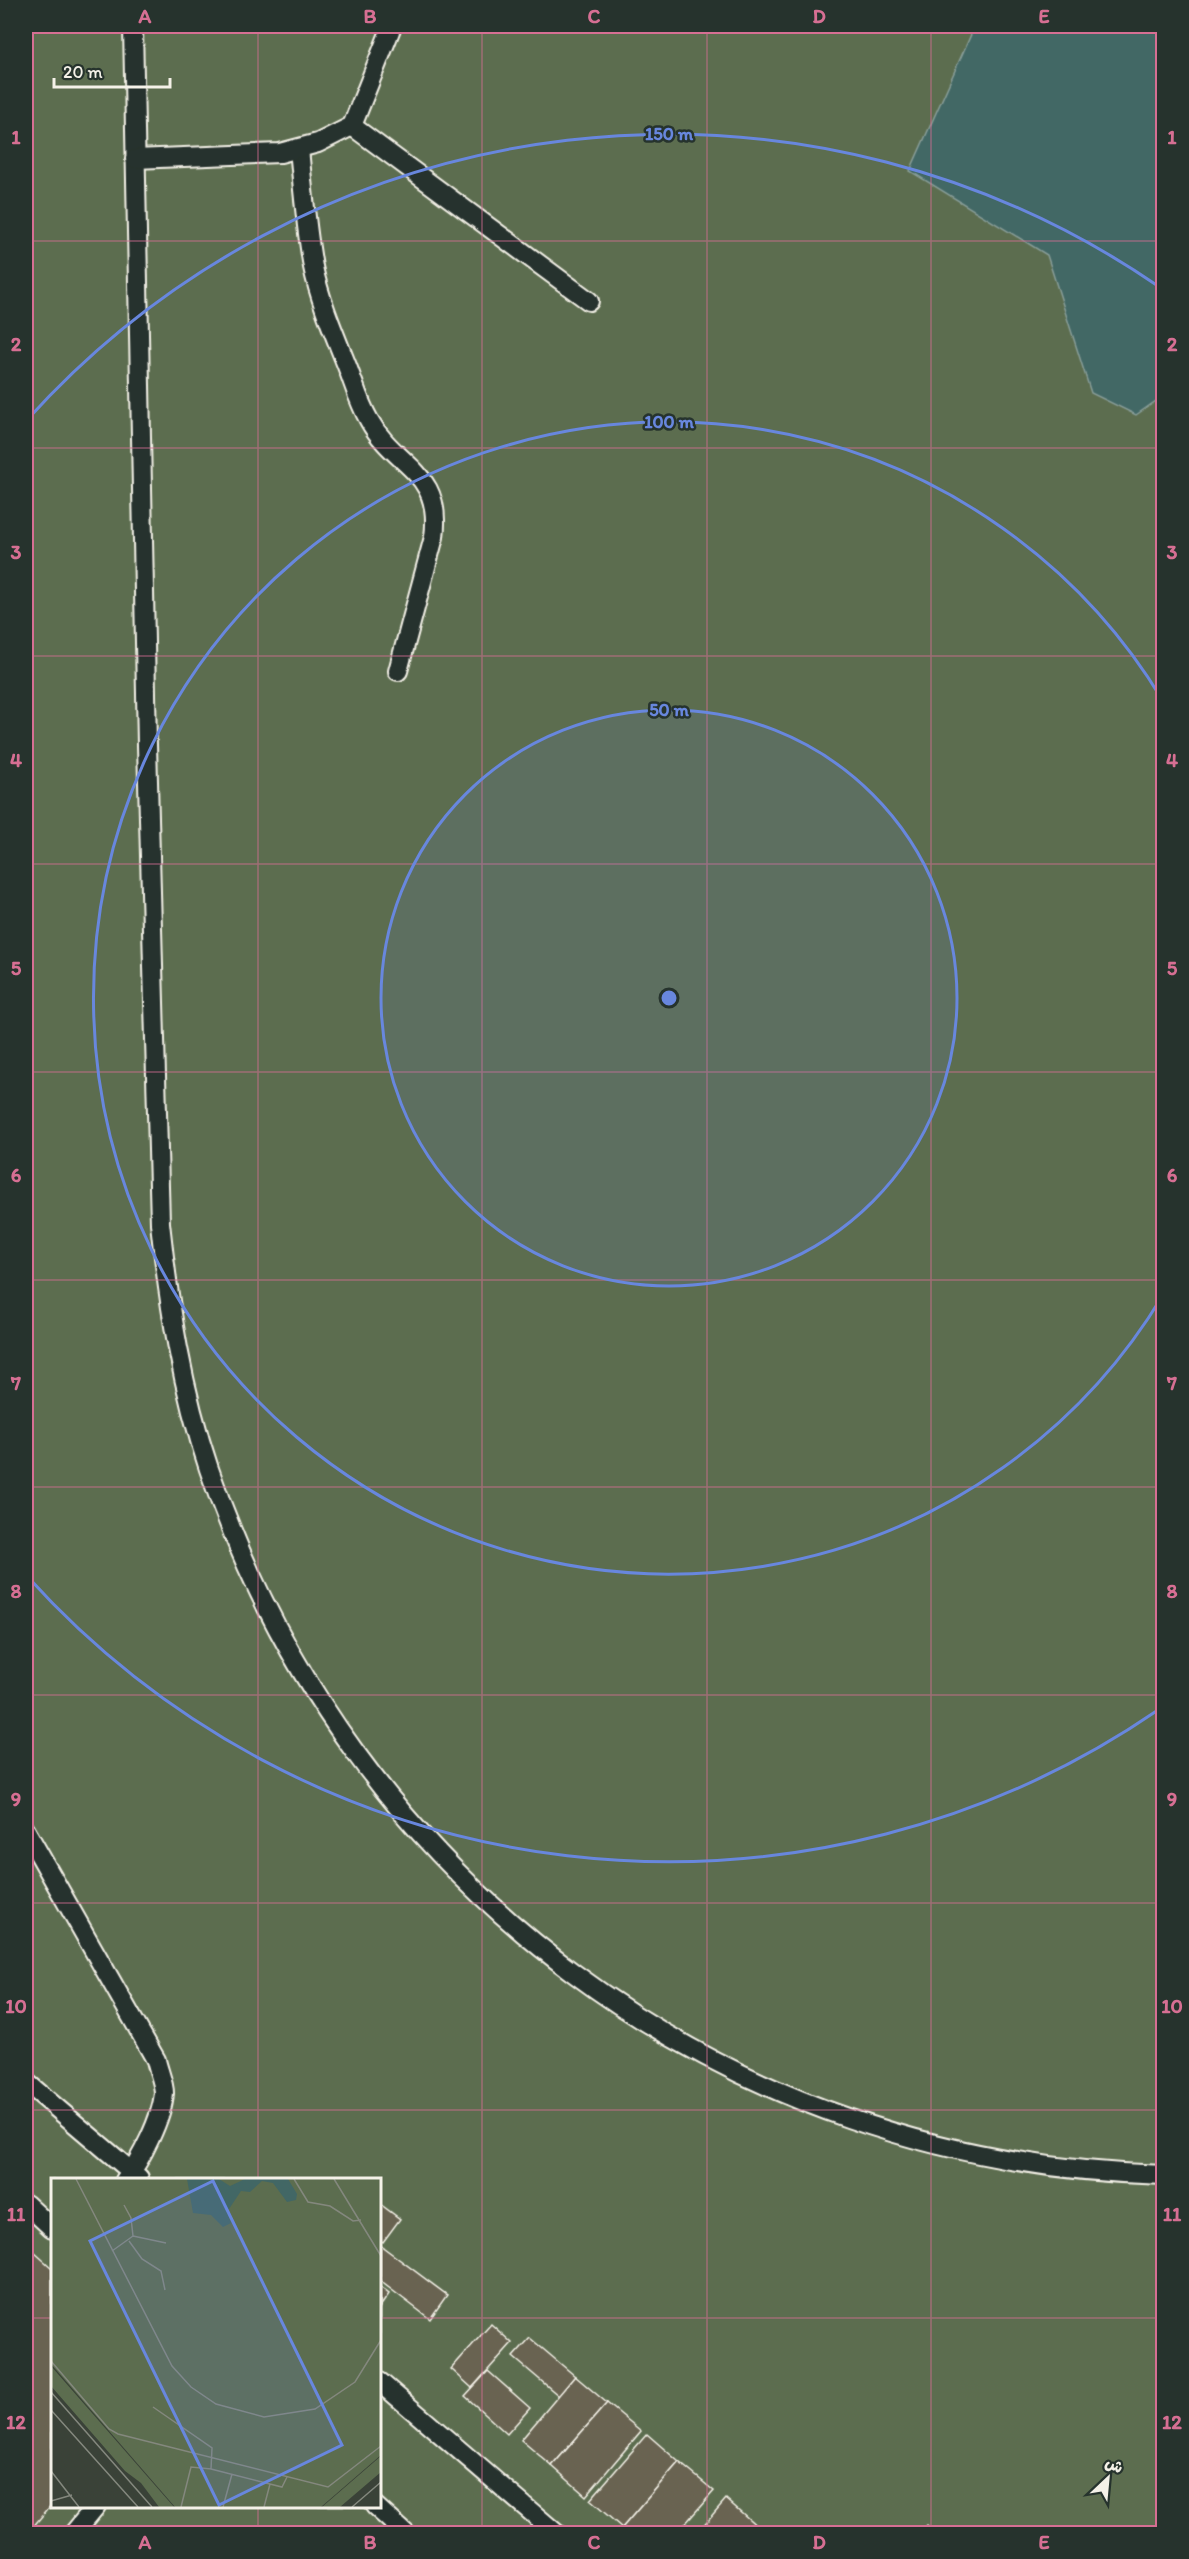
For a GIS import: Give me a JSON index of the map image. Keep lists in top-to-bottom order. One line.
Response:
{"scale_bar":"20 m","north":"top right","grid":{"columns":["A","B","C","D","E"],"rows":["1","2","3","4","5","6","7","8","9","10","11","12"]},"rings":["150 m","100 m","50 m"]}
